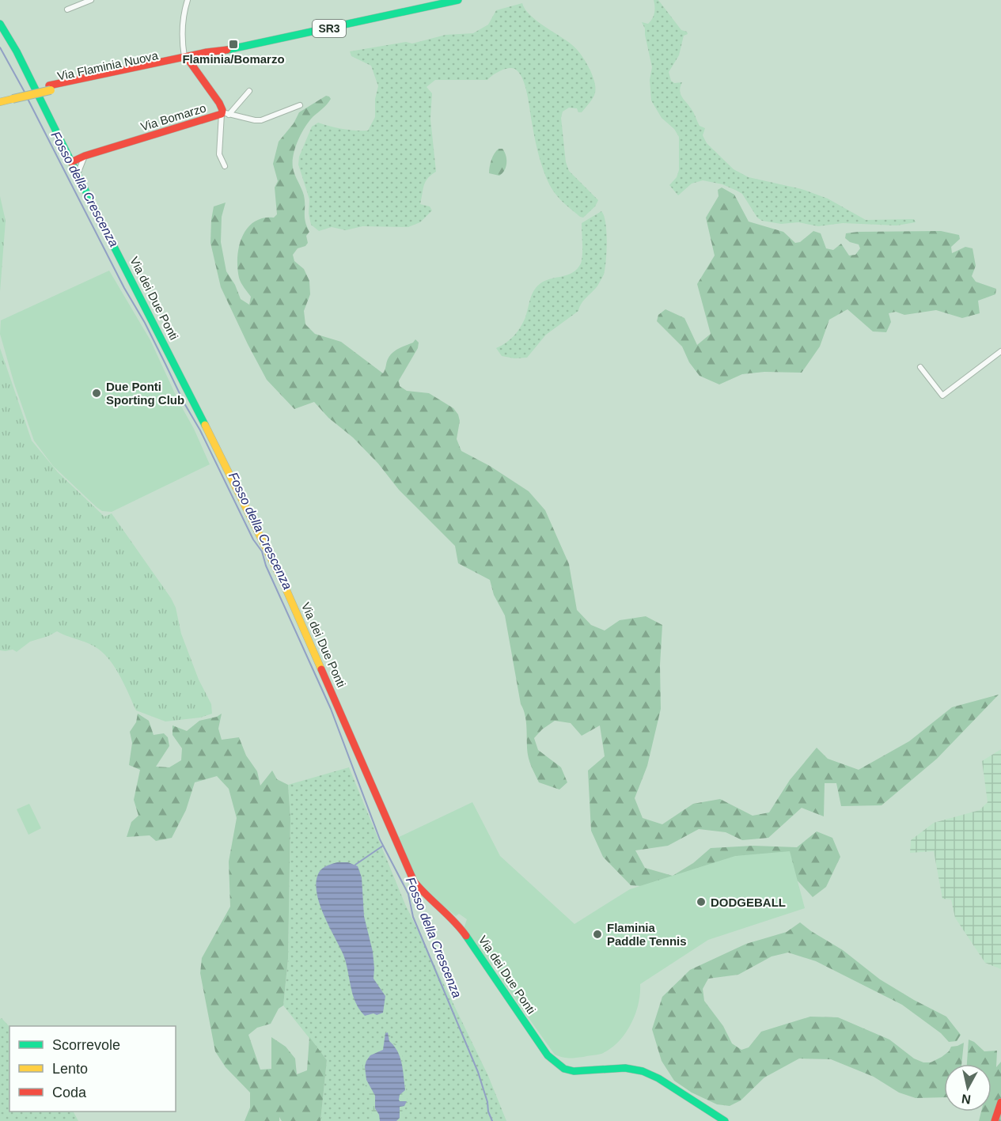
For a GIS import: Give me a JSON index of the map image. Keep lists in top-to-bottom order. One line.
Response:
{"streets":{"street":["SR3","Via Flaminia Nuova","Via Bomarzo","Via dei Due Ponti"]},"crossings":[["Via Flaminia Nuova","Via Bomarzo"],["Via Bomarzo","Via dei Due Ponti"]],"water":["Fosso della Crescenza"],"places":{"transit":["Flaminia/Bomarzo"],"other":["Due Ponti Sporting Club","DODGEBALL","Flaminia Paddle Tennis"]},"legend":["Scorrevole","Lento","Coda"],"north":"bottom"}
